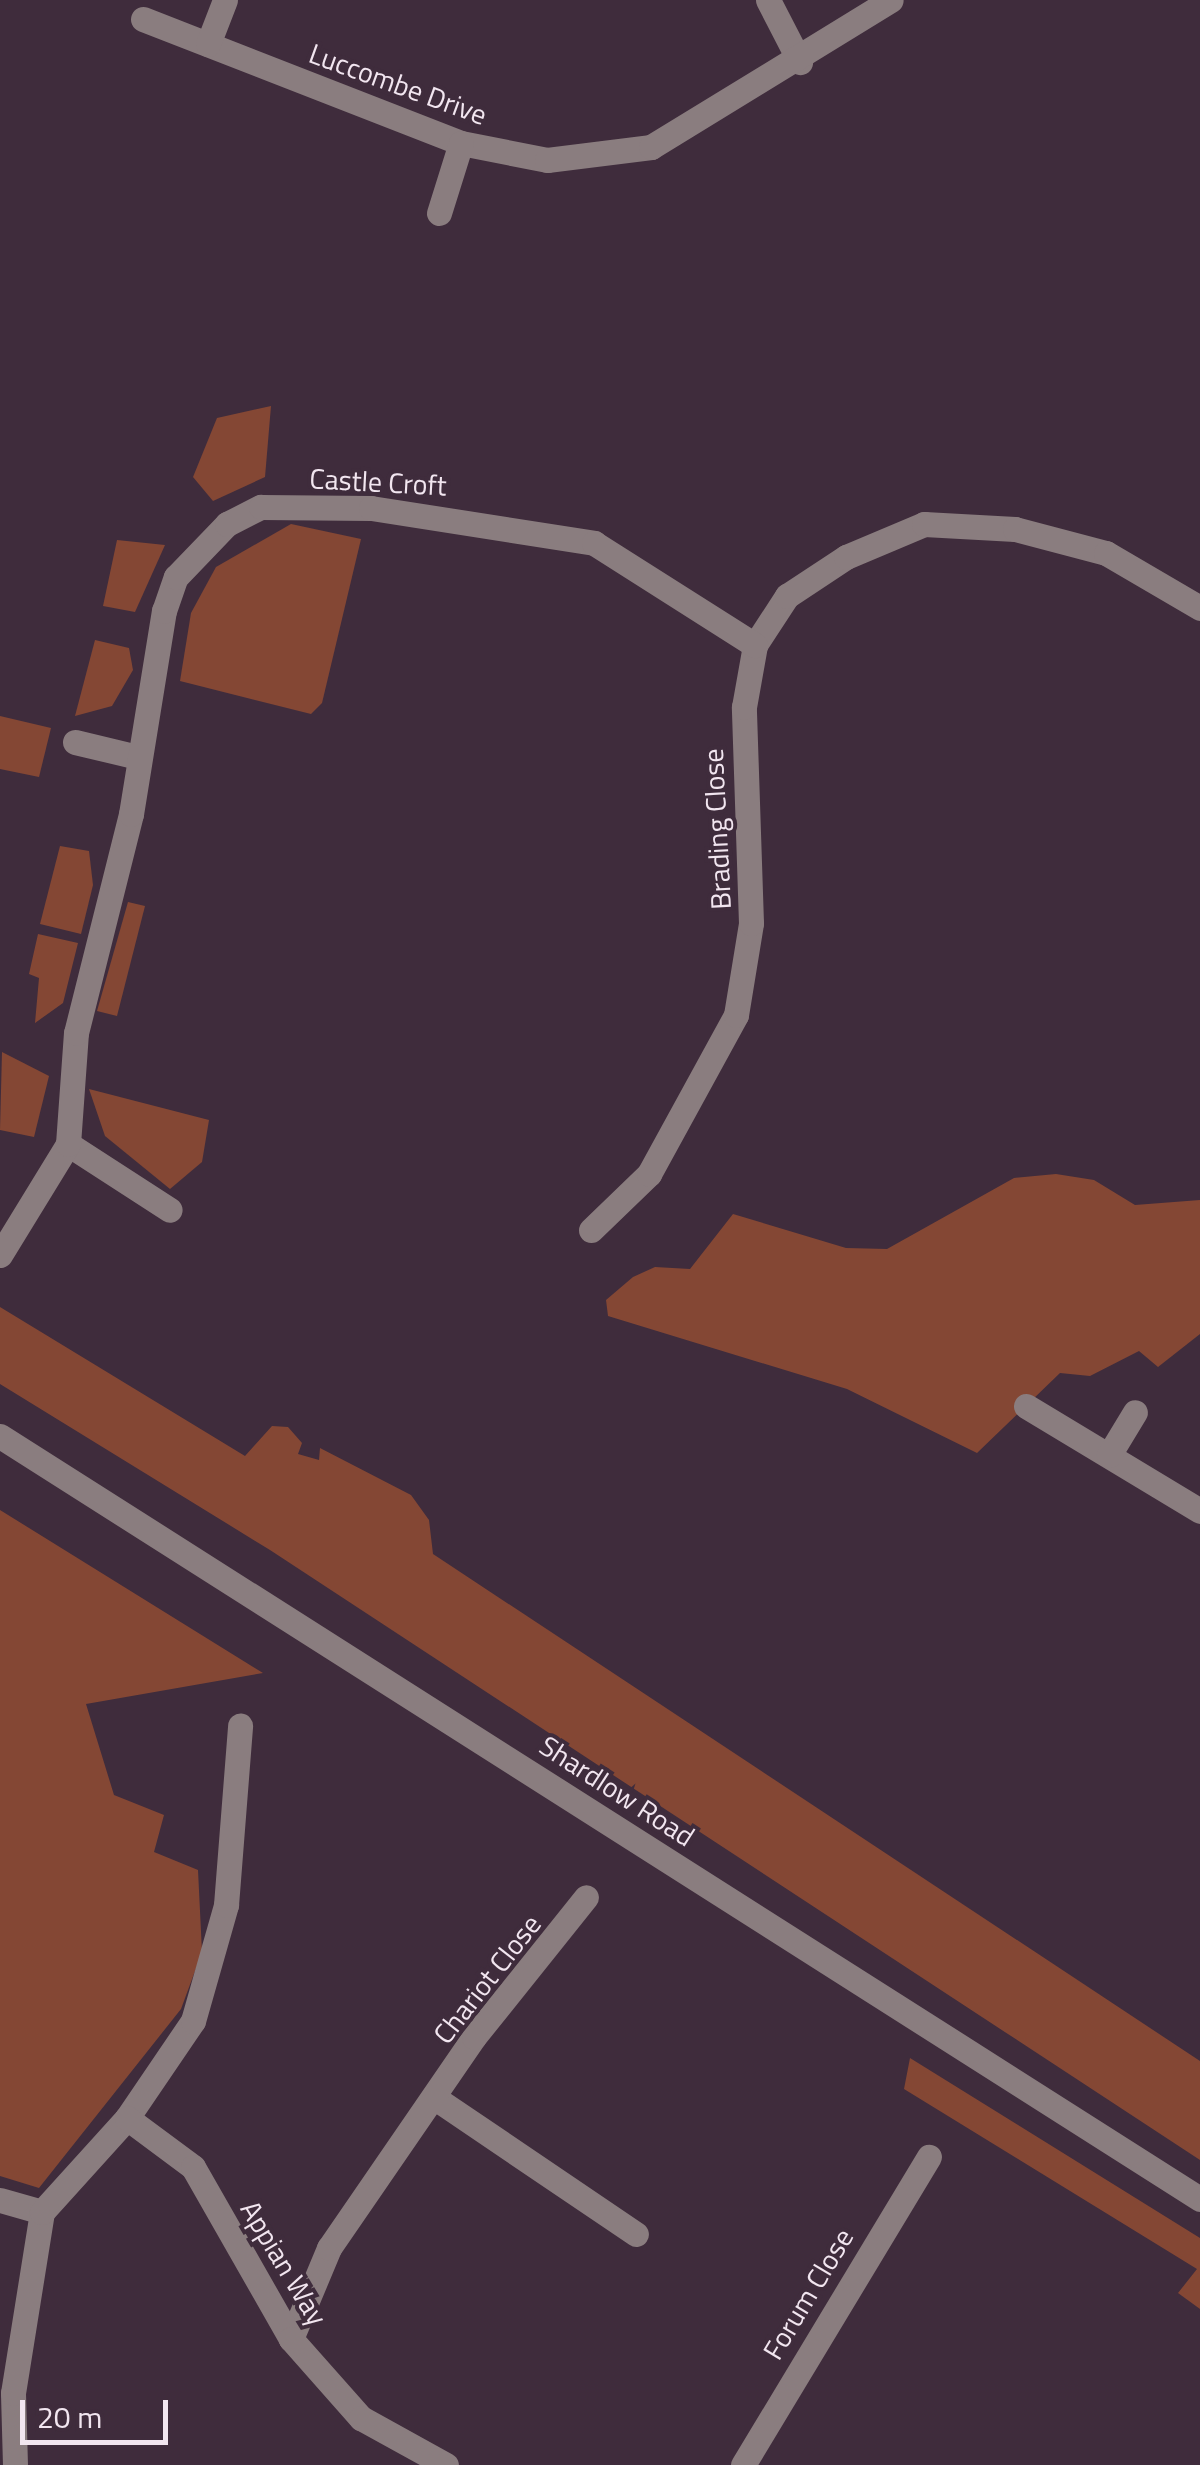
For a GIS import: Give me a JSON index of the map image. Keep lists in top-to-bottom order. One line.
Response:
{"streets":{"street":["Luccombe Drive","Castle Croft","Brading Close","Shardlow Road","Chariot Close","Appian Way","Forum Close"]},"crossings":[["Castle Croft","Brading Close"],["Chariot Close","Appian Way"]],"scale_bar":"20 m"}
